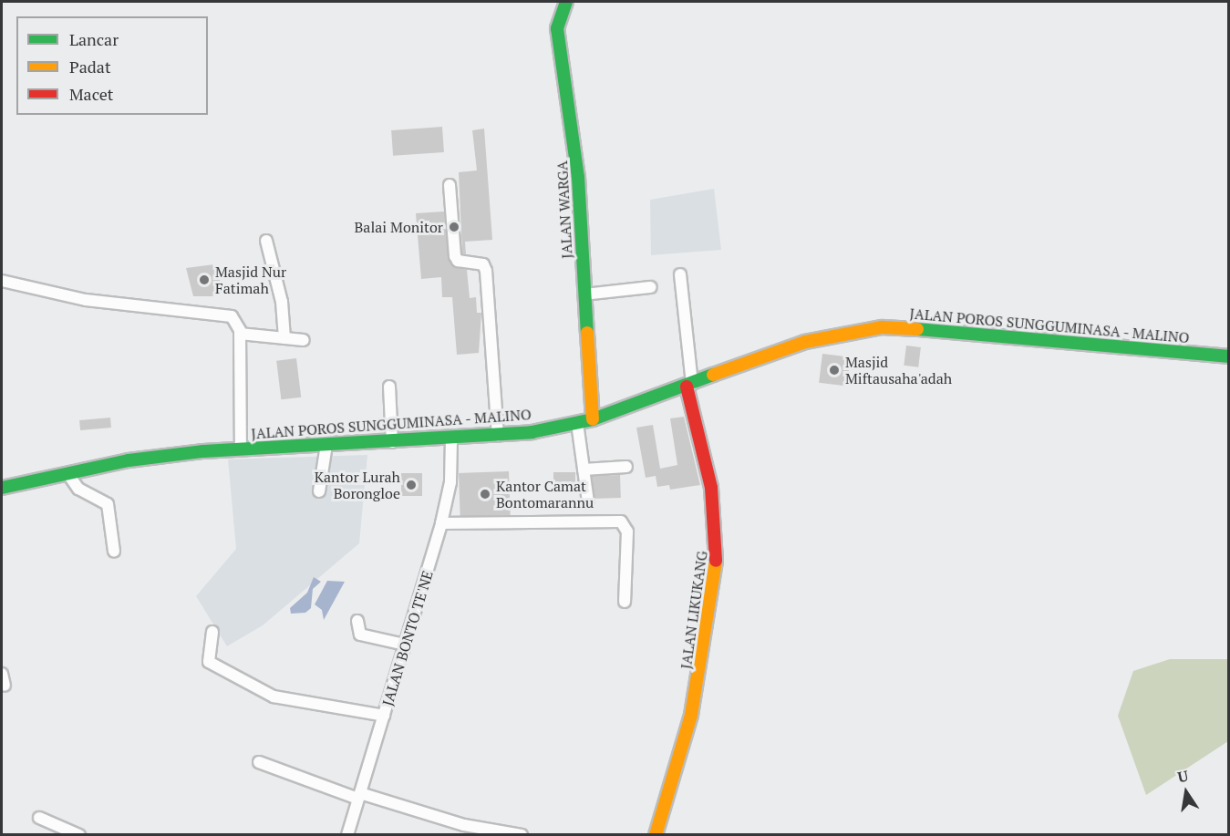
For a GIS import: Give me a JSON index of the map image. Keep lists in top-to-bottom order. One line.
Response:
{"streets":{"main road":["JALAN WARGA","JALAN POROS SUNGGUMINASA - MALINO","JALAN LIKUKANG"],"street":["JALAN BONTO TE'NE"]},"crossings":[["JALAN WARGA","JALAN POROS SUNGGUMINASA - MALINO"],["JALAN POROS SUNGGUMINASA - MALINO","JALAN LIKUKANG"],["JALAN POROS SUNGGUMINASA - MALINO","JALAN BONTO TE'NE"]],"places":["Balai Monitor","Masjid Nur Fatimah","Masjid Miftausaha'adah","Kantor Lurah Borongloe","Kantor Camat Bontomarannu"],"legend":["Lancar","Padat","Macet"],"north":"top"}
